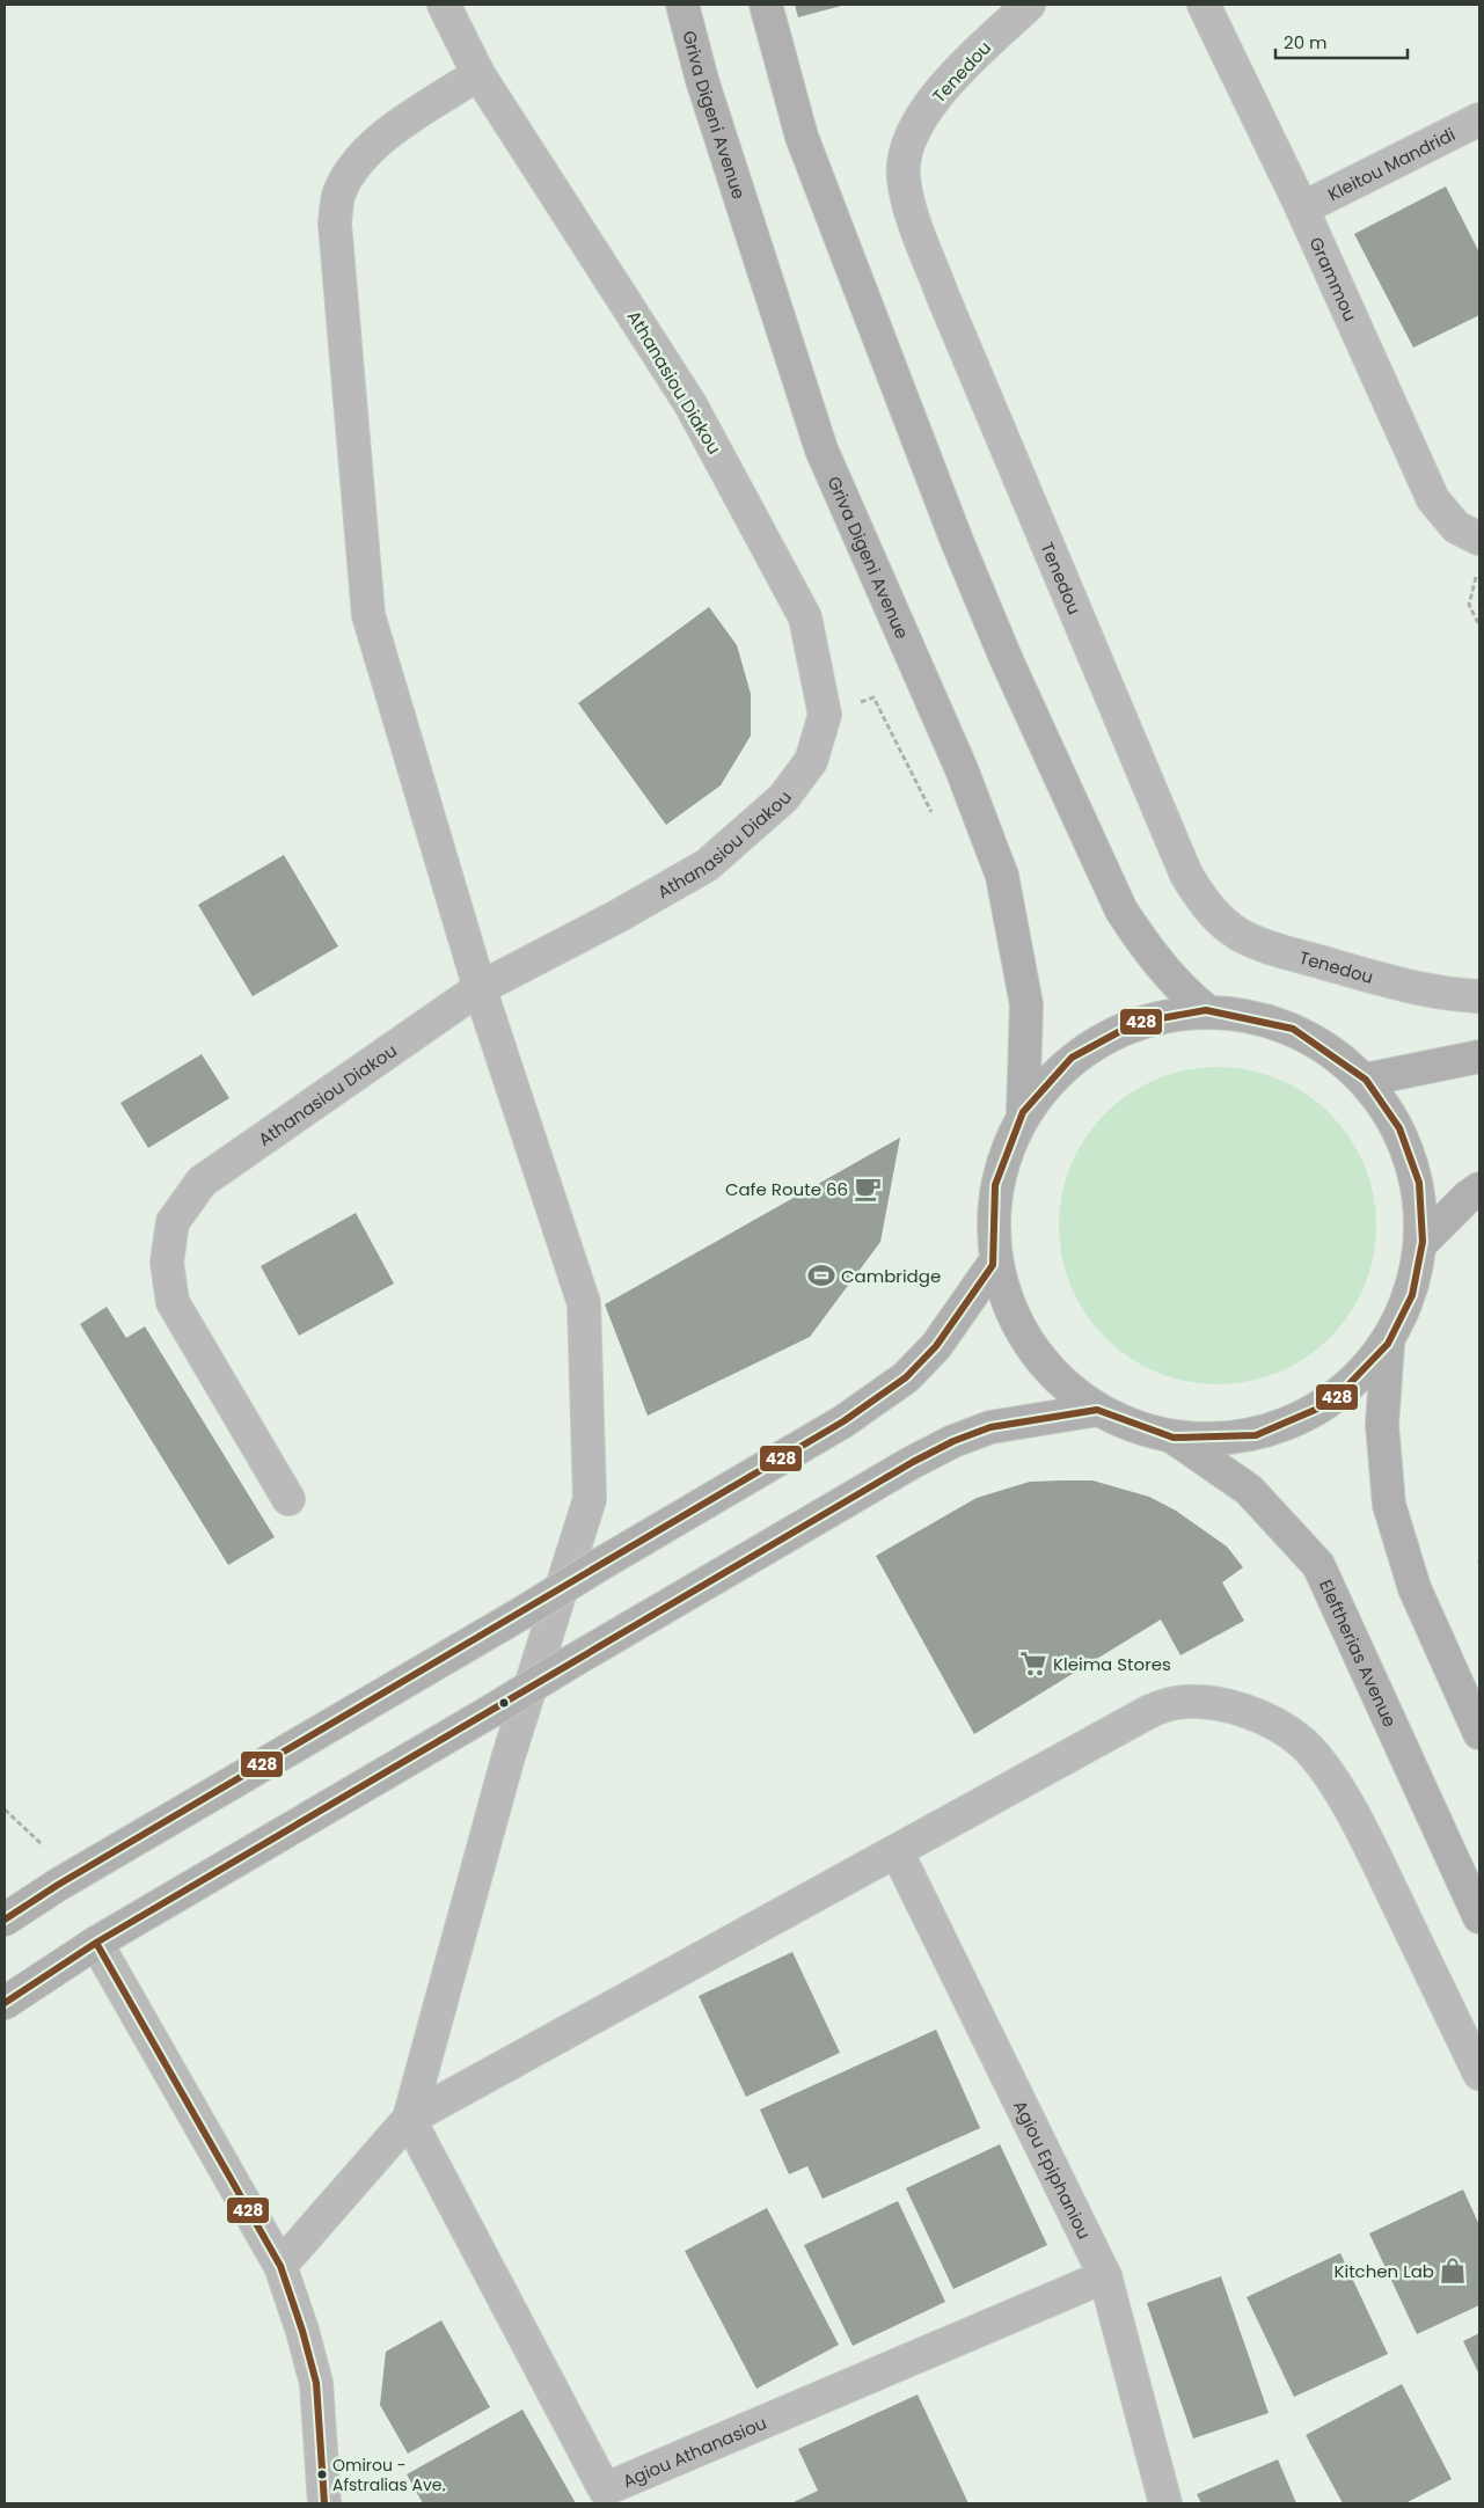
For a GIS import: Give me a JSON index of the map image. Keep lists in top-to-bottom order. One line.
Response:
{"streets":{"main road":["Griva Digeni Avenue","Eleftherias Avenue"],"street":["Tenedou","Kleitou Mandridi","Grammou","Athanasiou Diakou","Agiou Epiphaniou","Agiou Athanasiou"]},"crossings":[["Kleitou Mandridi","Grammou"],["Agiou Epiphaniou","Agiou Athanasiou"]],"places":{"cafe":["Cafe Route 66"],"sports":["Cambridge"],"supermarket":["Kleima Stores"],"shop":["Kitchen Lab"],"other":["Omirou - Afstralias Ave."]},"lines":["transit line 428"],"scale_bar":"20 m"}
